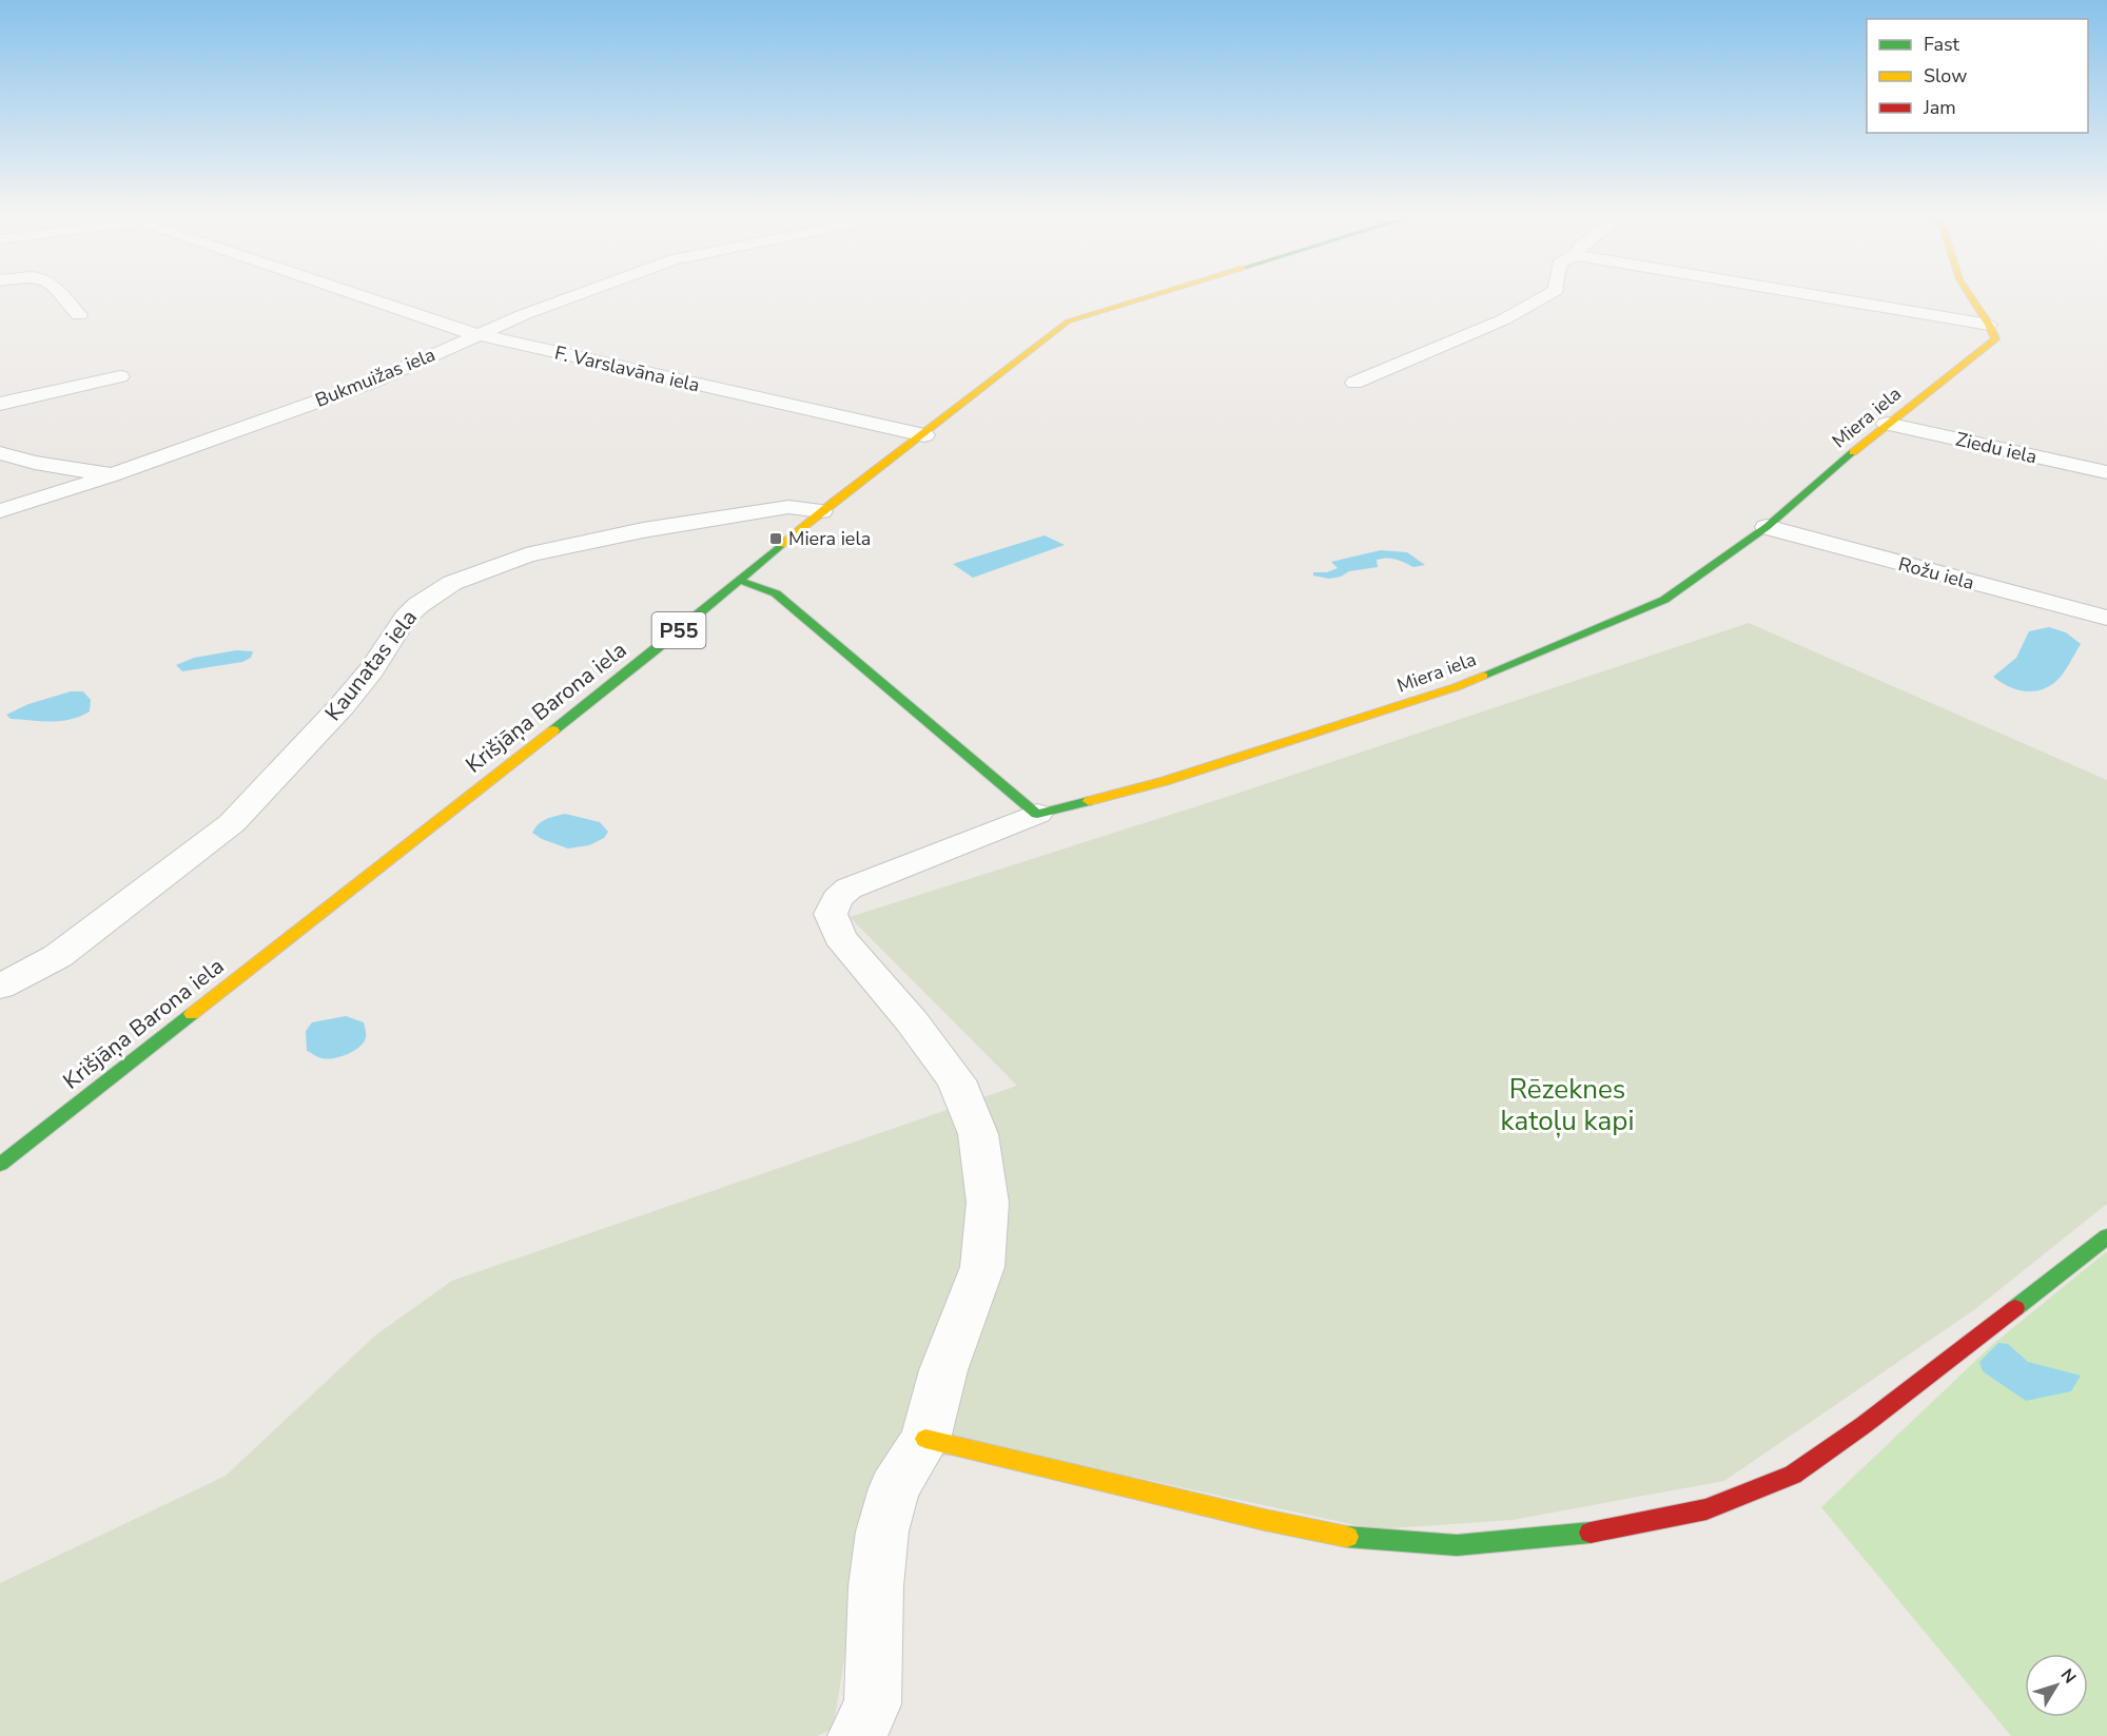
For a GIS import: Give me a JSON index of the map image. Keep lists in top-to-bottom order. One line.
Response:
{"streets":{"street":["F. Varslavāna iela","Bukmuižas iela","Miera iela","Ziedu iela","Rožu iela","P55","Kaunatas iela","Krišjāņa Barona iela"]},"crossings":[["F. Varslavāna iela","Bukmuižas iela"],["F. Varslavāna iela","Krišjāņa Barona iela"],["Miera iela","Ziedu iela"],["Miera iela","Rožu iela"],["Kaunatas iela","Krišjāņa Barona iela"]],"parks":["Rēzeknes katoļu kapi"],"places":{"transit":["Miera iela"]},"legend":["Fast","Slow","Jam"],"north":"top right"}
